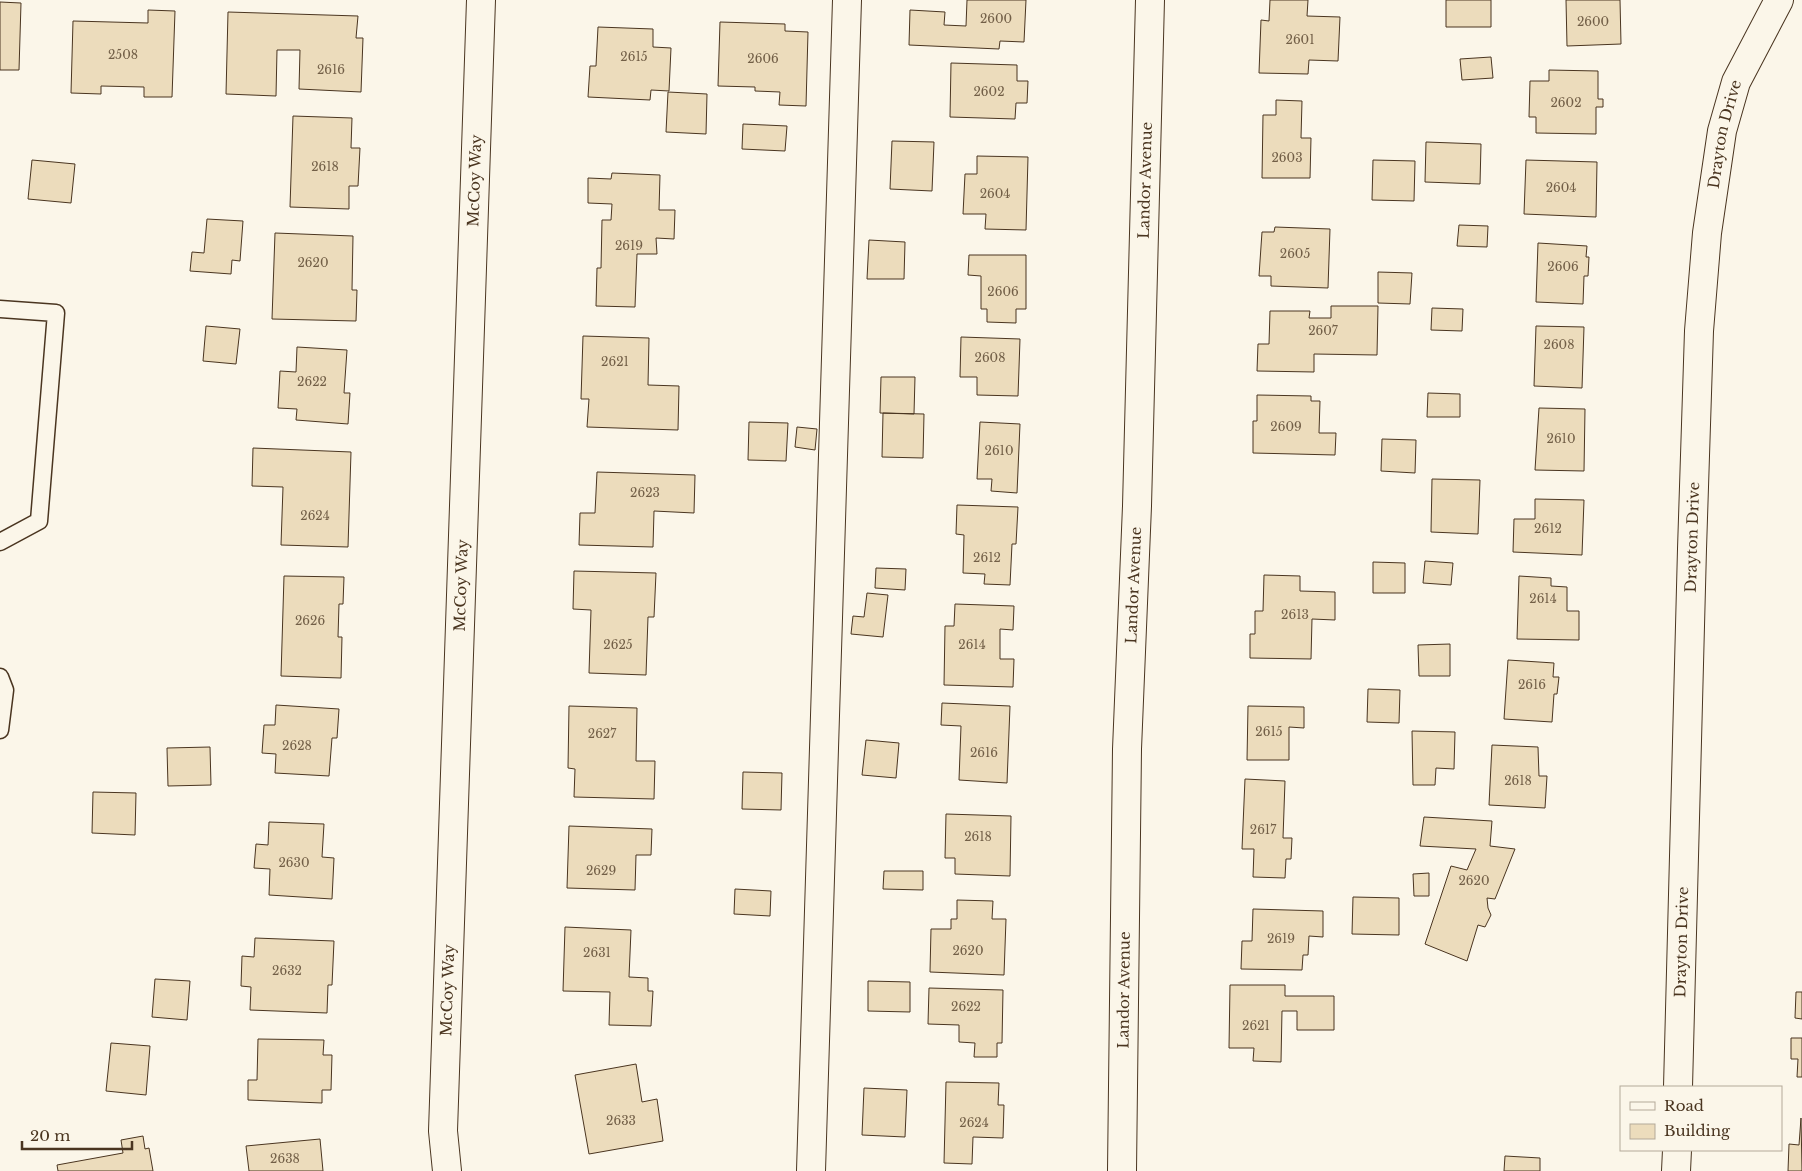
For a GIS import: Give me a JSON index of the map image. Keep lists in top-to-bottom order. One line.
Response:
{"streets":{"street":["Drayton Drive","McCoy Way","Landor Avenue"]},"house_numbers":["2600","2600","2601","2508","2615","2606","2616","2602","2602","2603","2618","2604","2604","2619","2605","2620","2606","2606","2607","2608","2608","2621","2622","2609","2610","2610","2623","2624","2612","2612","2614","2613","2626","2625","2614","2616","2615","2627","2628","2616","2618","2617","2618","2630","2629","2620","2619","2620","2631","2632","2622","2621","2633","2624","2638"],"legend":["Road","Building"],"scale_bar":"20 m"}
